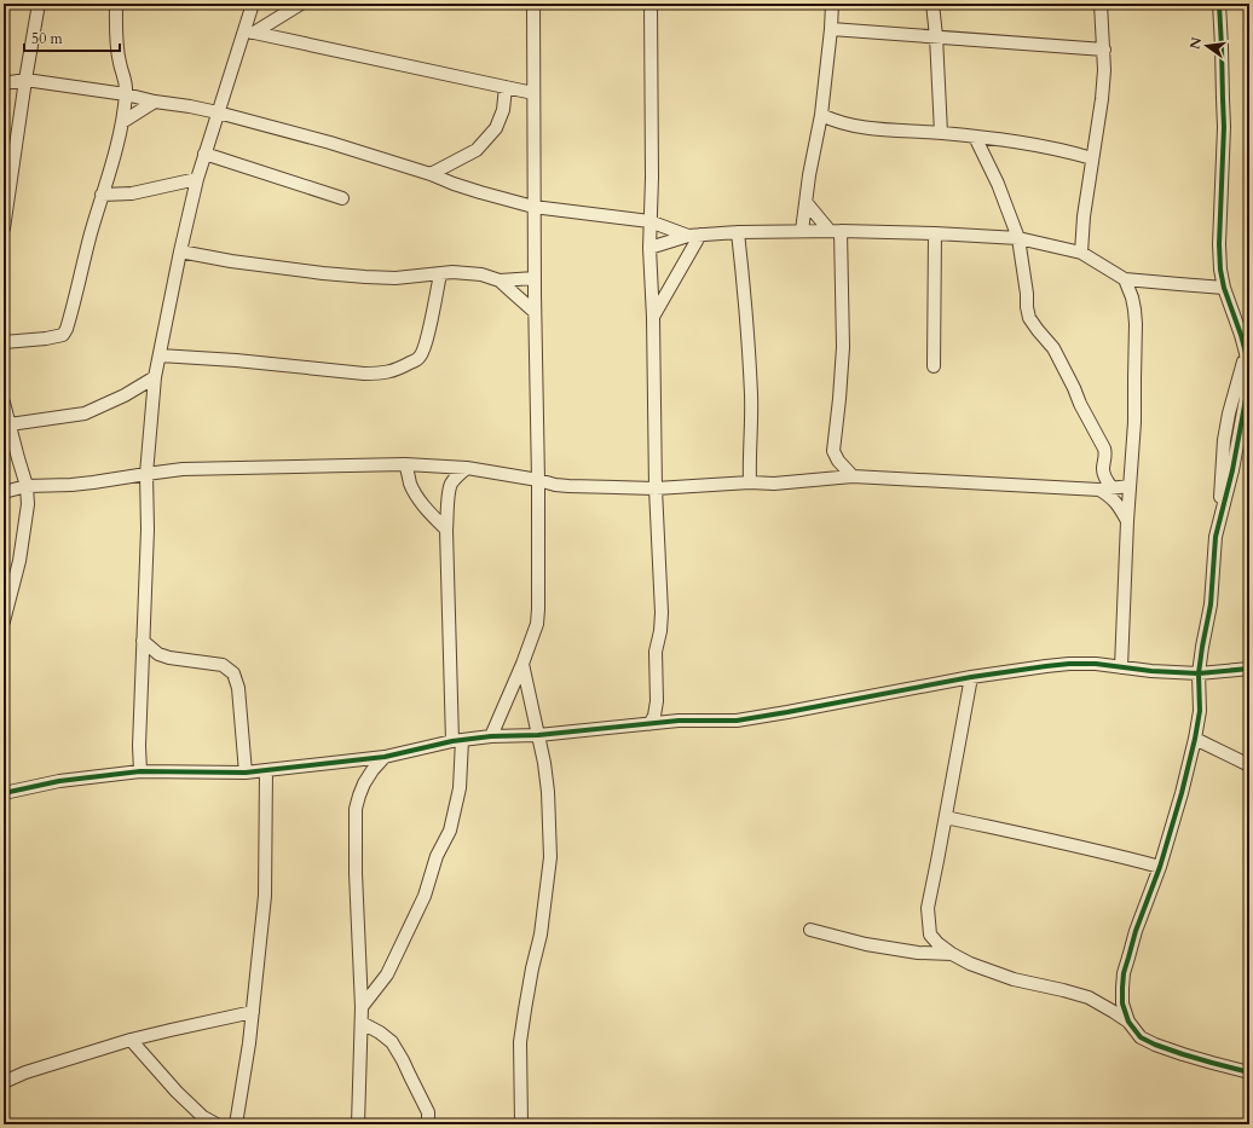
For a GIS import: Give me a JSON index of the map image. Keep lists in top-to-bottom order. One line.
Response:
{"scale_bar":"50 m","north":"left"}
